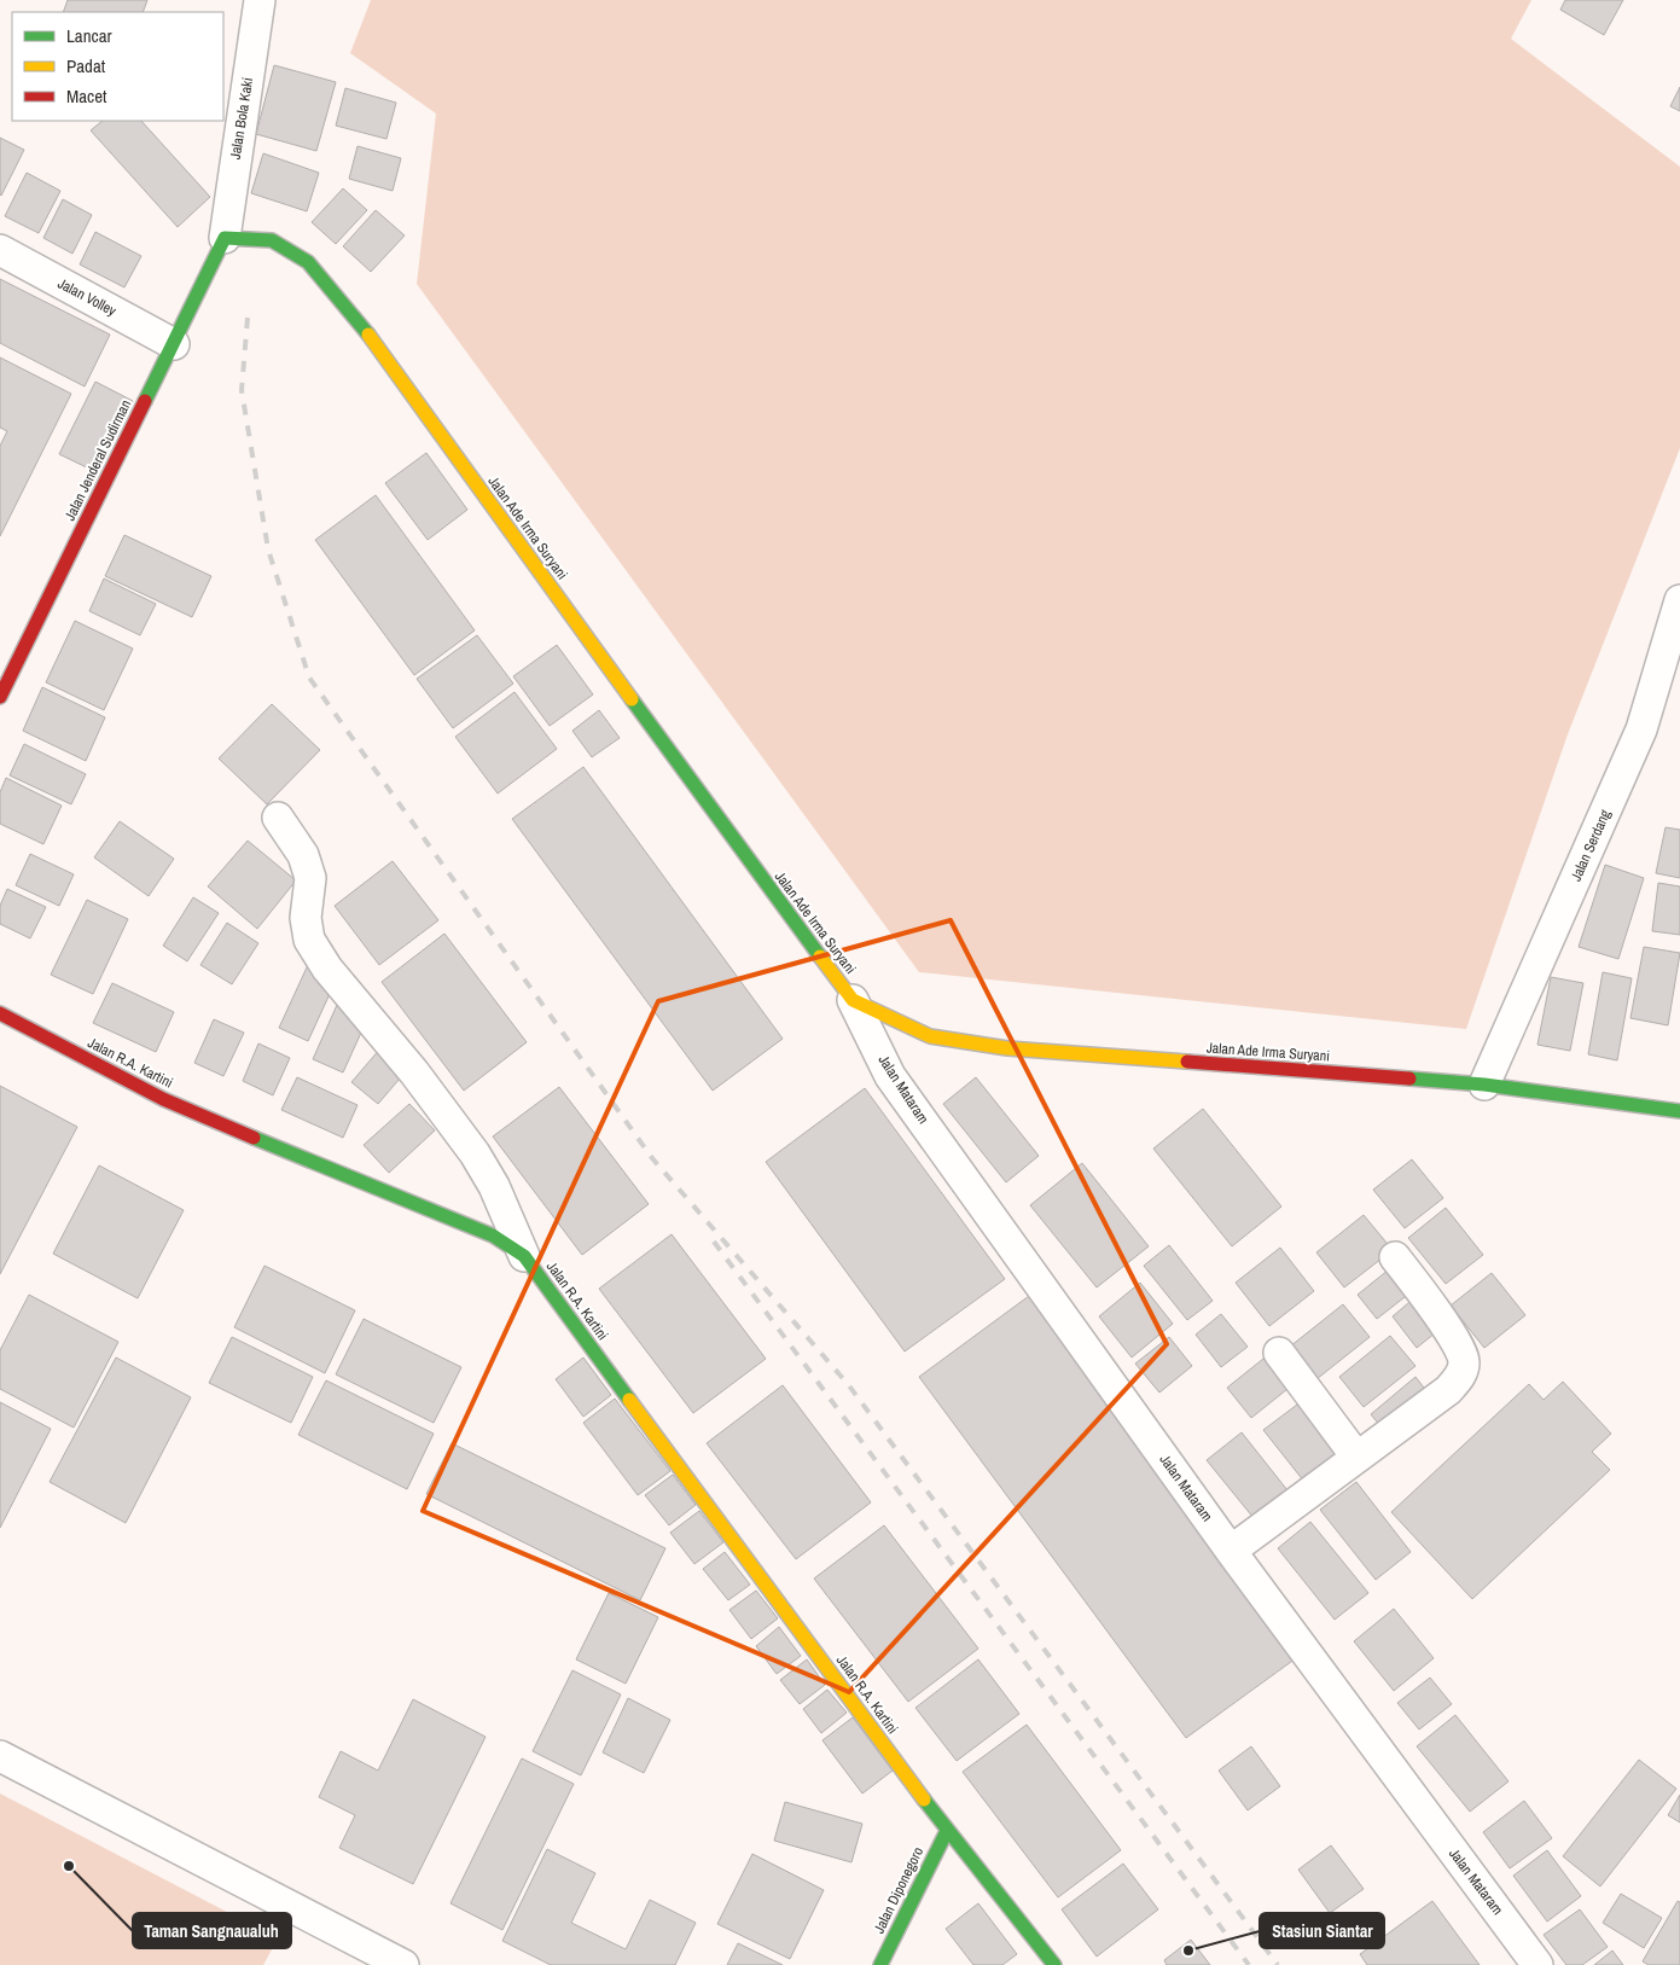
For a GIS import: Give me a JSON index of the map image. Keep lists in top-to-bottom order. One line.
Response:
{"streets":{"main road":["Jalan Jenderal Sudirman","Jalan Ade Irma Suryani","Jalan R.A. Kartini","Jalan Diponegoro"],"street":["Jalan Bola Kaki","Jalan Volley","Jalan Serdang","Jalan Mataram"]},"crossings":[["Jalan Bola Kaki","Jalan Jenderal Sudirman"],["Jalan Bola Kaki","Jalan Ade Irma Suryani"],["Jalan Volley","Jalan Jenderal Sudirman"],["Jalan Jenderal Sudirman","Jalan Ade Irma Suryani"],["Jalan Ade Irma Suryani","Jalan Serdang"],["Jalan Ade Irma Suryani","Jalan Mataram"],["Jalan R.A. Kartini","Jalan Diponegoro"]],"places":["Taman Sangnaualuh","Stasiun Siantar"],"legend":["Lancar","Padat","Macet"]}
